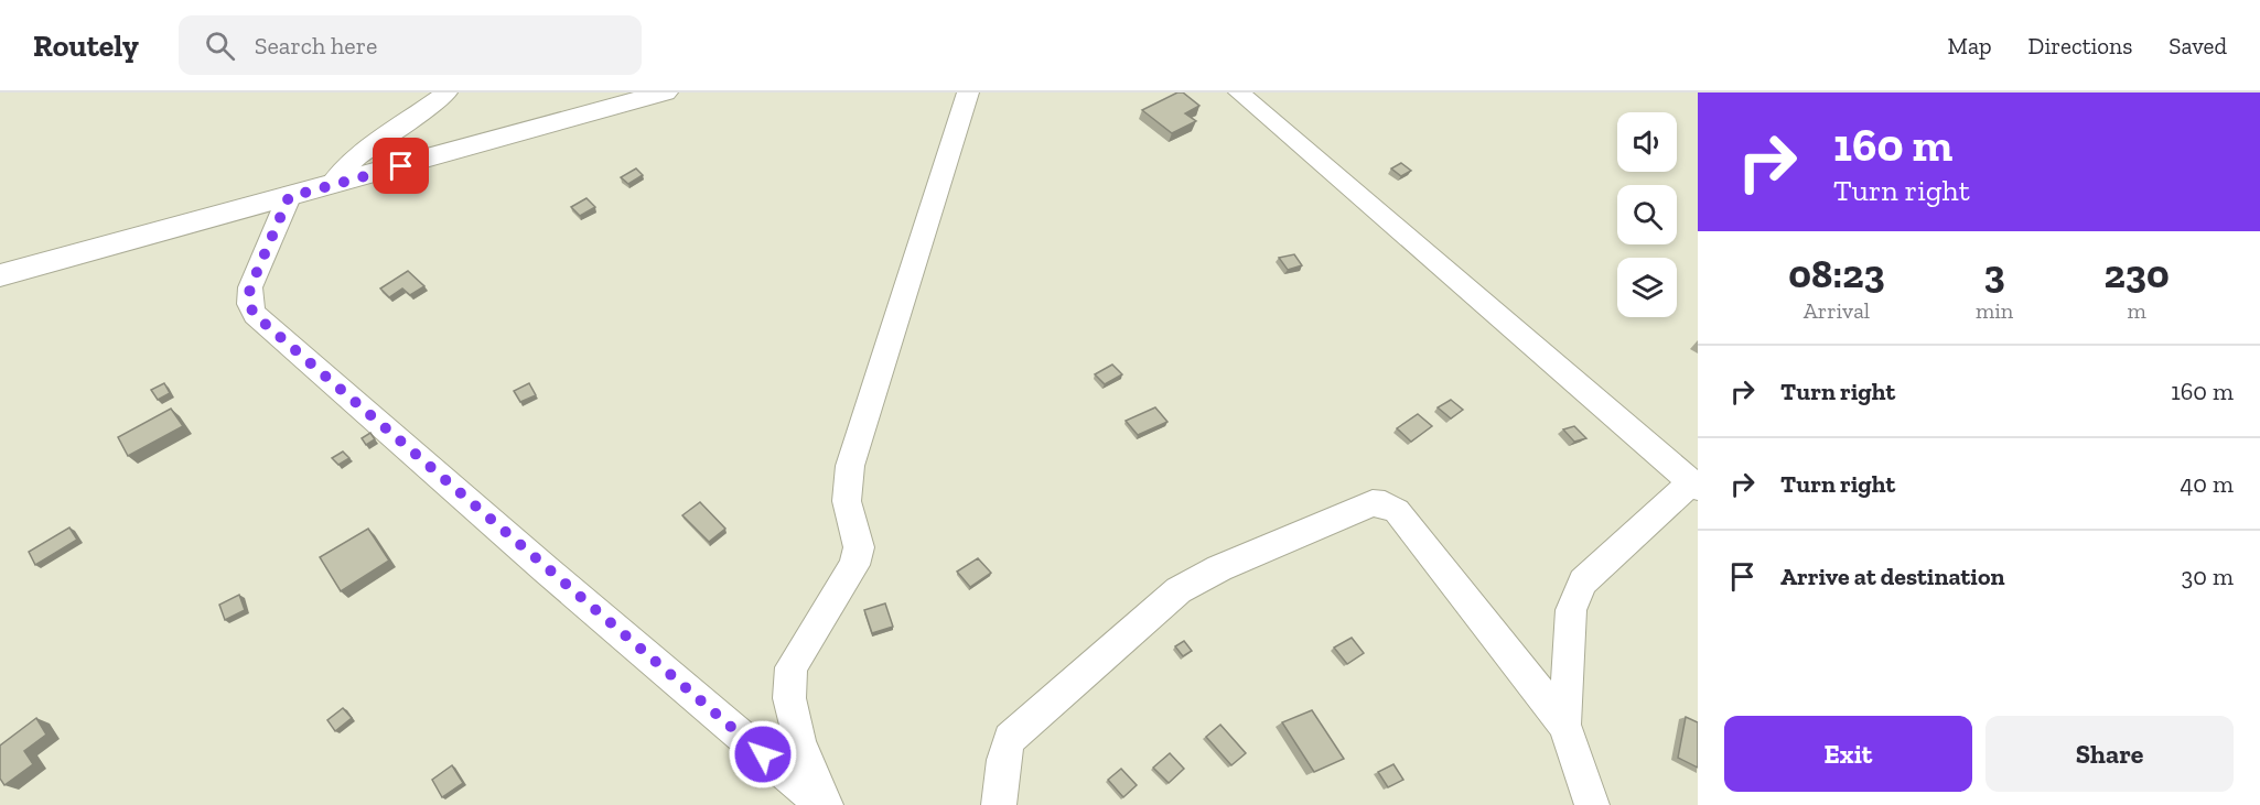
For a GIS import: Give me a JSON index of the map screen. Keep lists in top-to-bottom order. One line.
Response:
{"page":{"header":"Routely","search":"Search here","nav":["Map","Directions","Saved"],"turn":["160 m","Turn right"],"eta":["08:23","Arrival","3","min","230","m"],"list":[{"name":"Turn right","value":"160 m"},{"name":"Turn right","value":"40 m"},{"name":"Arrive at destination","value":"30 m"}],"buttons":["Exit","Share"]}}
